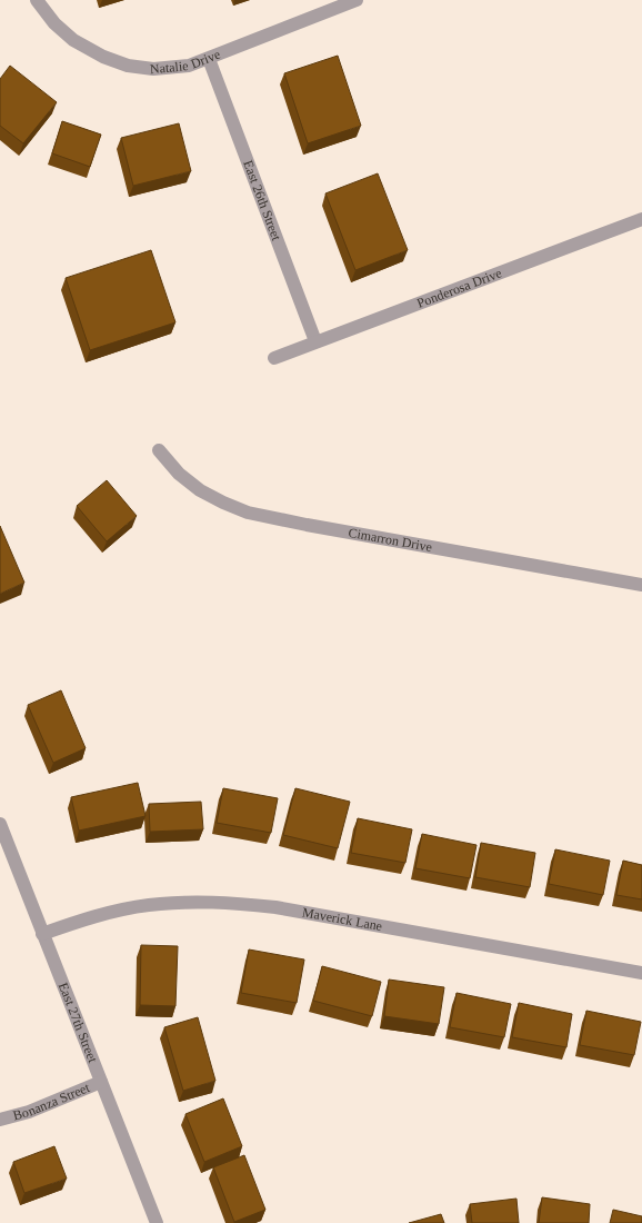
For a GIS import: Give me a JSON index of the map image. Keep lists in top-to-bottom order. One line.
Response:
{"streets":{"street":["Natalie Drive","East 26th Street","Ponderosa Drive","Cimarron Drive","Maverick Lane","East 27th Street","Bonanza Street"]},"crossings":[["Natalie Drive","East 26th Street"],["East 26th Street","Ponderosa Drive"],["Maverick Lane","East 27th Street"],["East 27th Street","Bonanza Street"]]}
